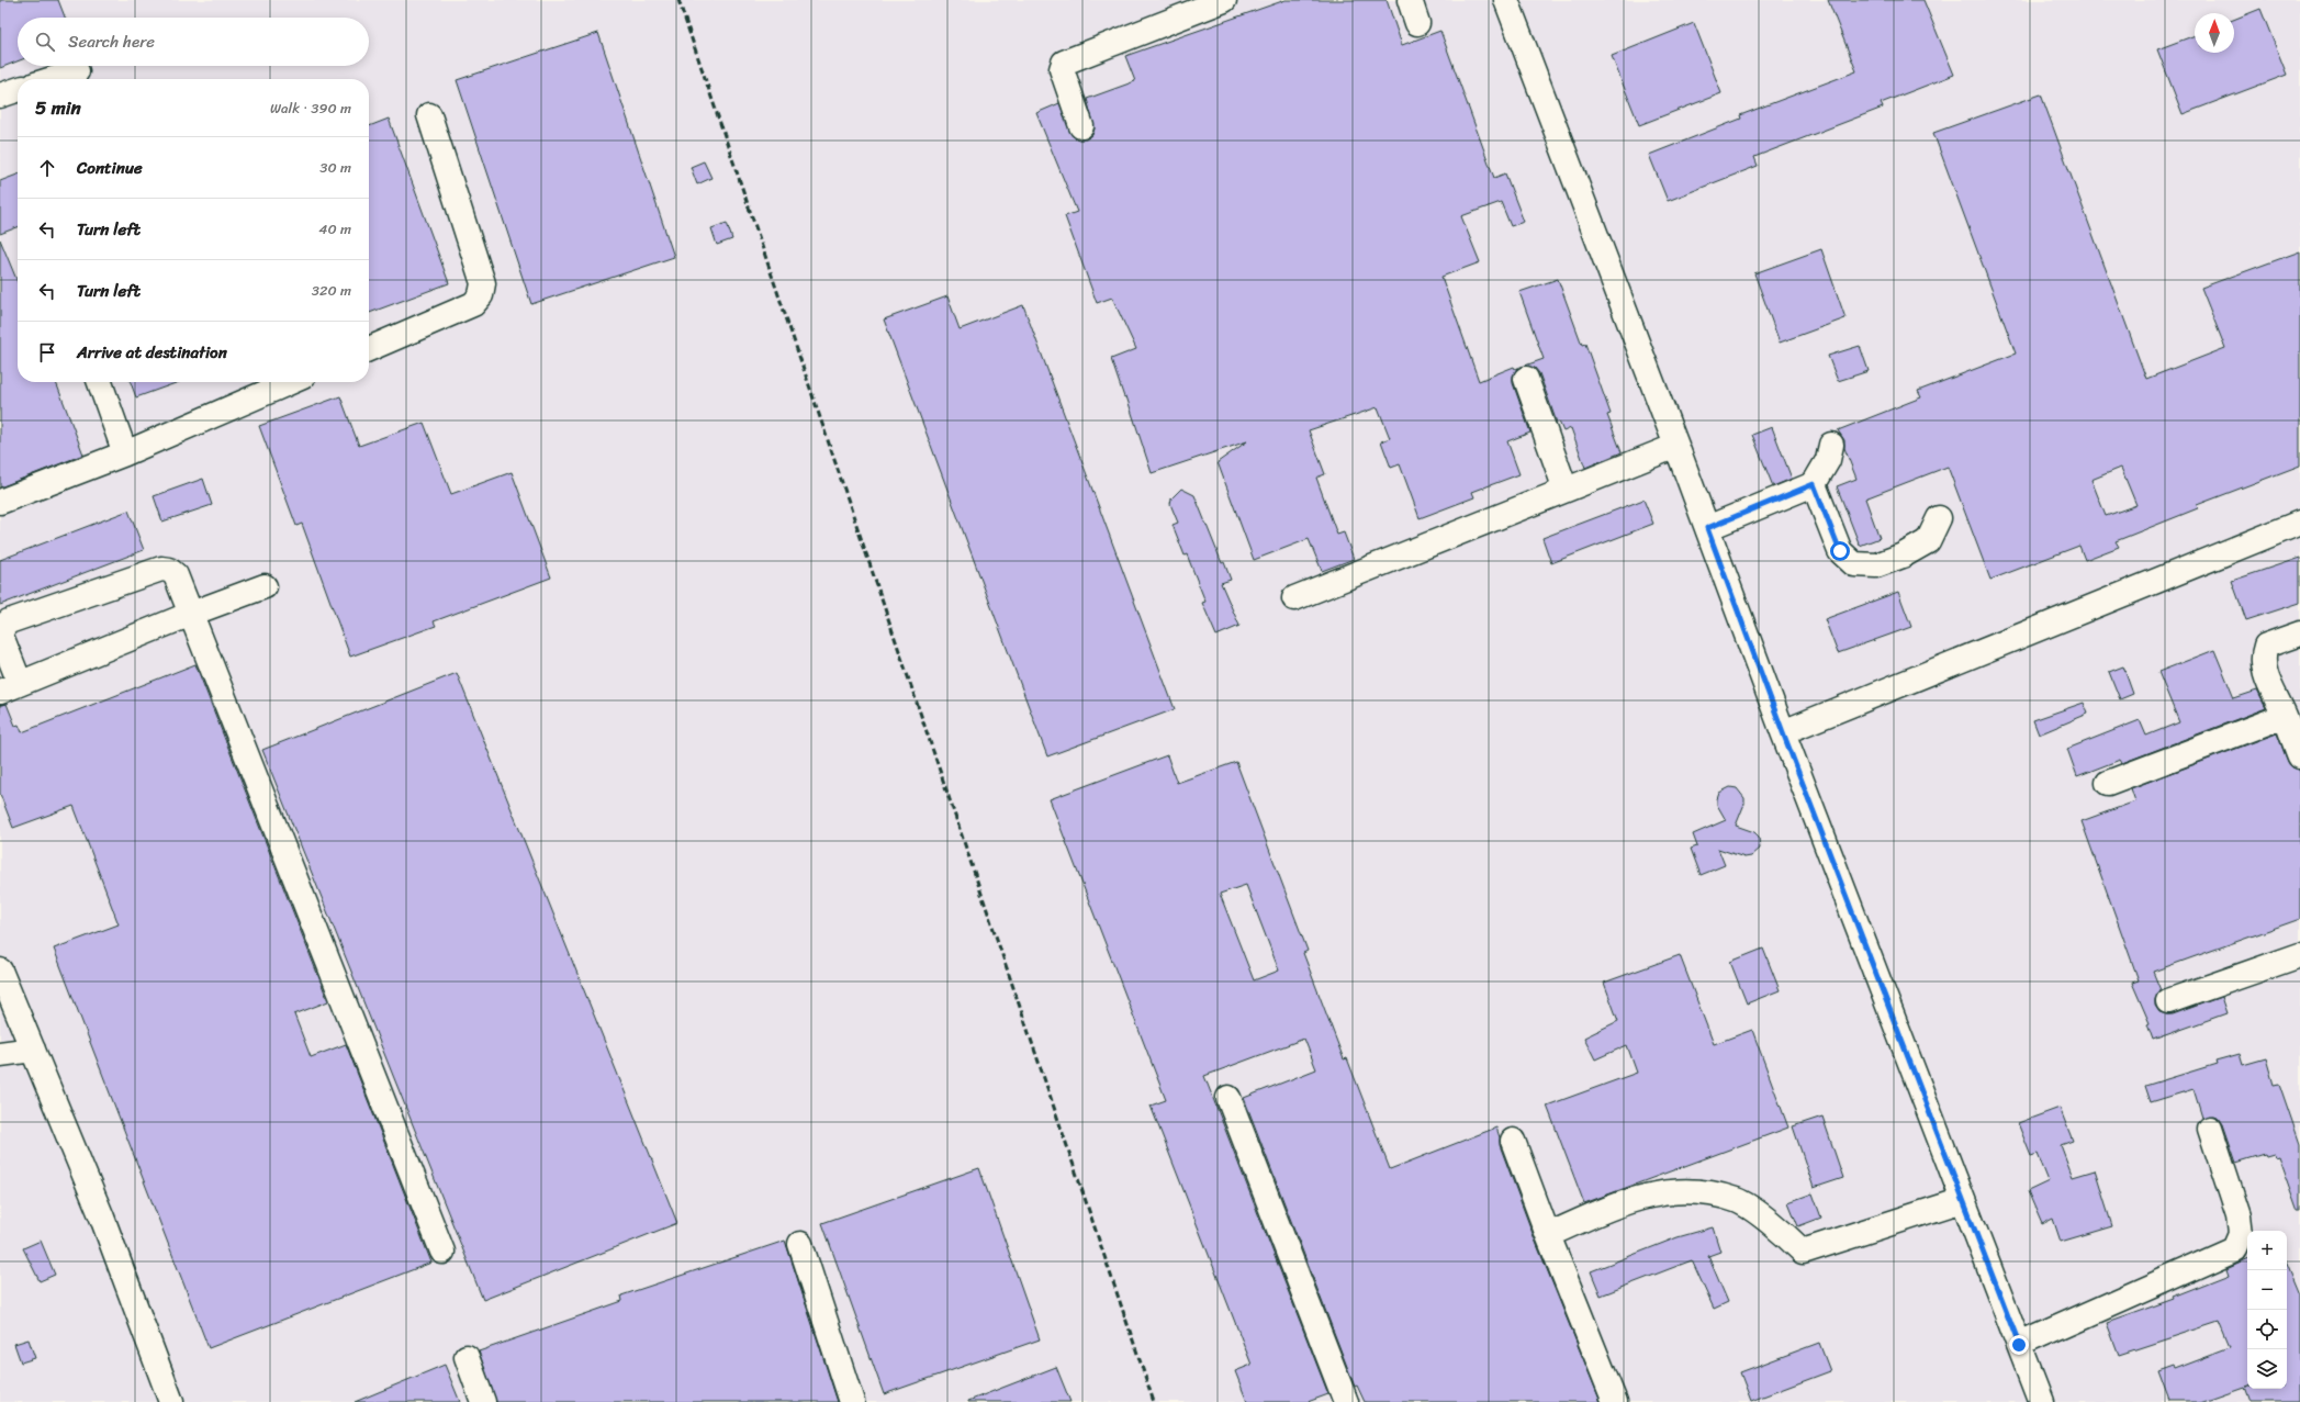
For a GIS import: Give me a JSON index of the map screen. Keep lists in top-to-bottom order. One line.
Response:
{"north":"top","page":{"search":"Search here","heading":["5 min","Walk · 390 m"],"list":[["Continue","30 m"],["Turn left","40 m"],["Turn left","320 m"],"Arrive at destination"],"map_buttons":["+","−"]}}
